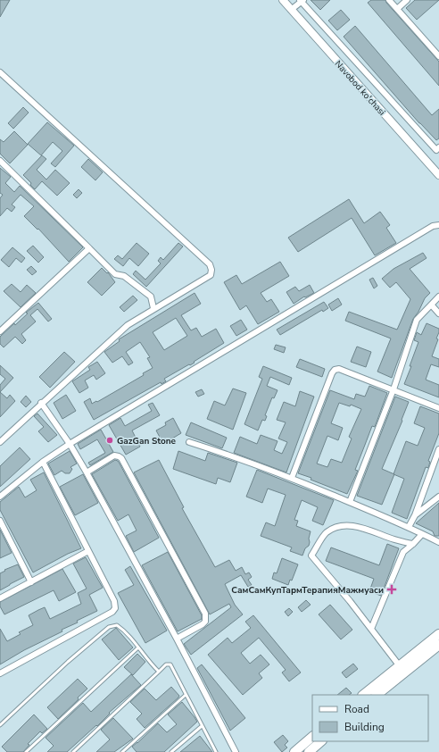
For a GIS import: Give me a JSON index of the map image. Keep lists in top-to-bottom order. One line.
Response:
{"streets":{"street":["Navobod ko'chasi"]},"places":{"other":["GazGan Stone"],"health":["СамСамКупТармТерапияМажмуаси"]},"legend":["Road","Building"]}
